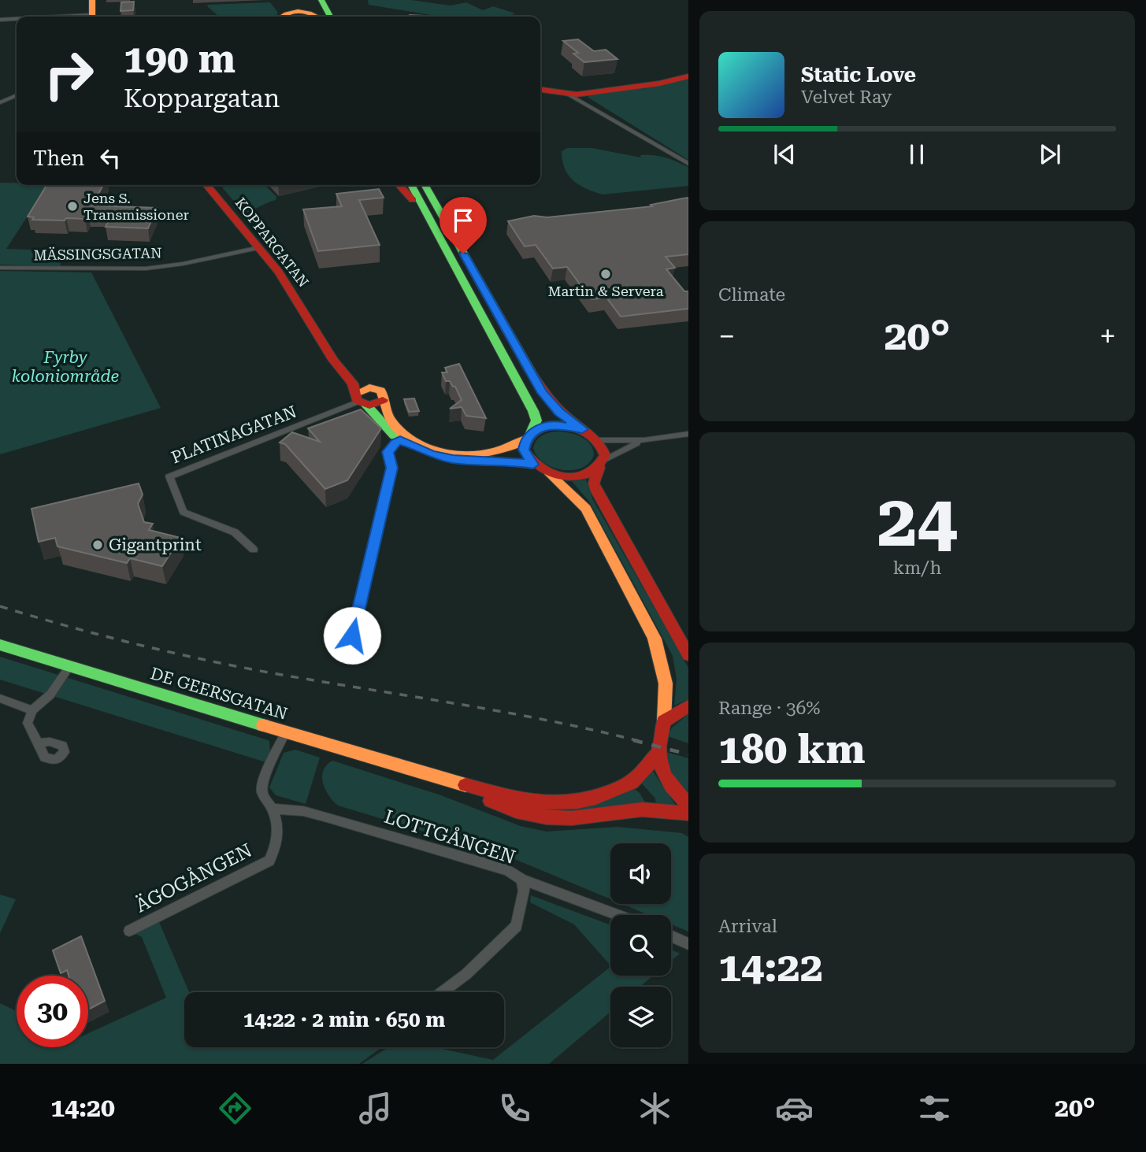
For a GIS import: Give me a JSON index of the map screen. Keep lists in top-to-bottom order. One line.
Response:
{"streets":{"main road":["KOPPARGATAN","DE GEERSGATAN"],"street":["MÄSSINGSGATAN","PLATINAGATAN","LOTTGÅNGEN","ÄGOGÅNGEN"]},"crossings":[["KOPPARGATAN","MÄSSINGSGATAN"],["KOPPARGATAN","PLATINAGATAN"],["DE GEERSGATAN","ÄGOGÅNGEN"],["LOTTGÅNGEN","ÄGOGÅNGEN"]],"parks":["Fyrby koloniområde"],"places":["Jens S. Transmissioner","Martin & Servera","Gigantprint"],"page":{"turn":["190 m","Koppargatan"],"song":["Static Love","Velvet Ray"],"then":"Then","tile":["Climate",["24","km/h"],["Range · 36%","180 km"],["Arrival","14:22"]],"heat":["−","20°","+"],"limit":"30","trip":"14:22 · 2 min · 650 m","tabs":["14:20","20°"]}}
